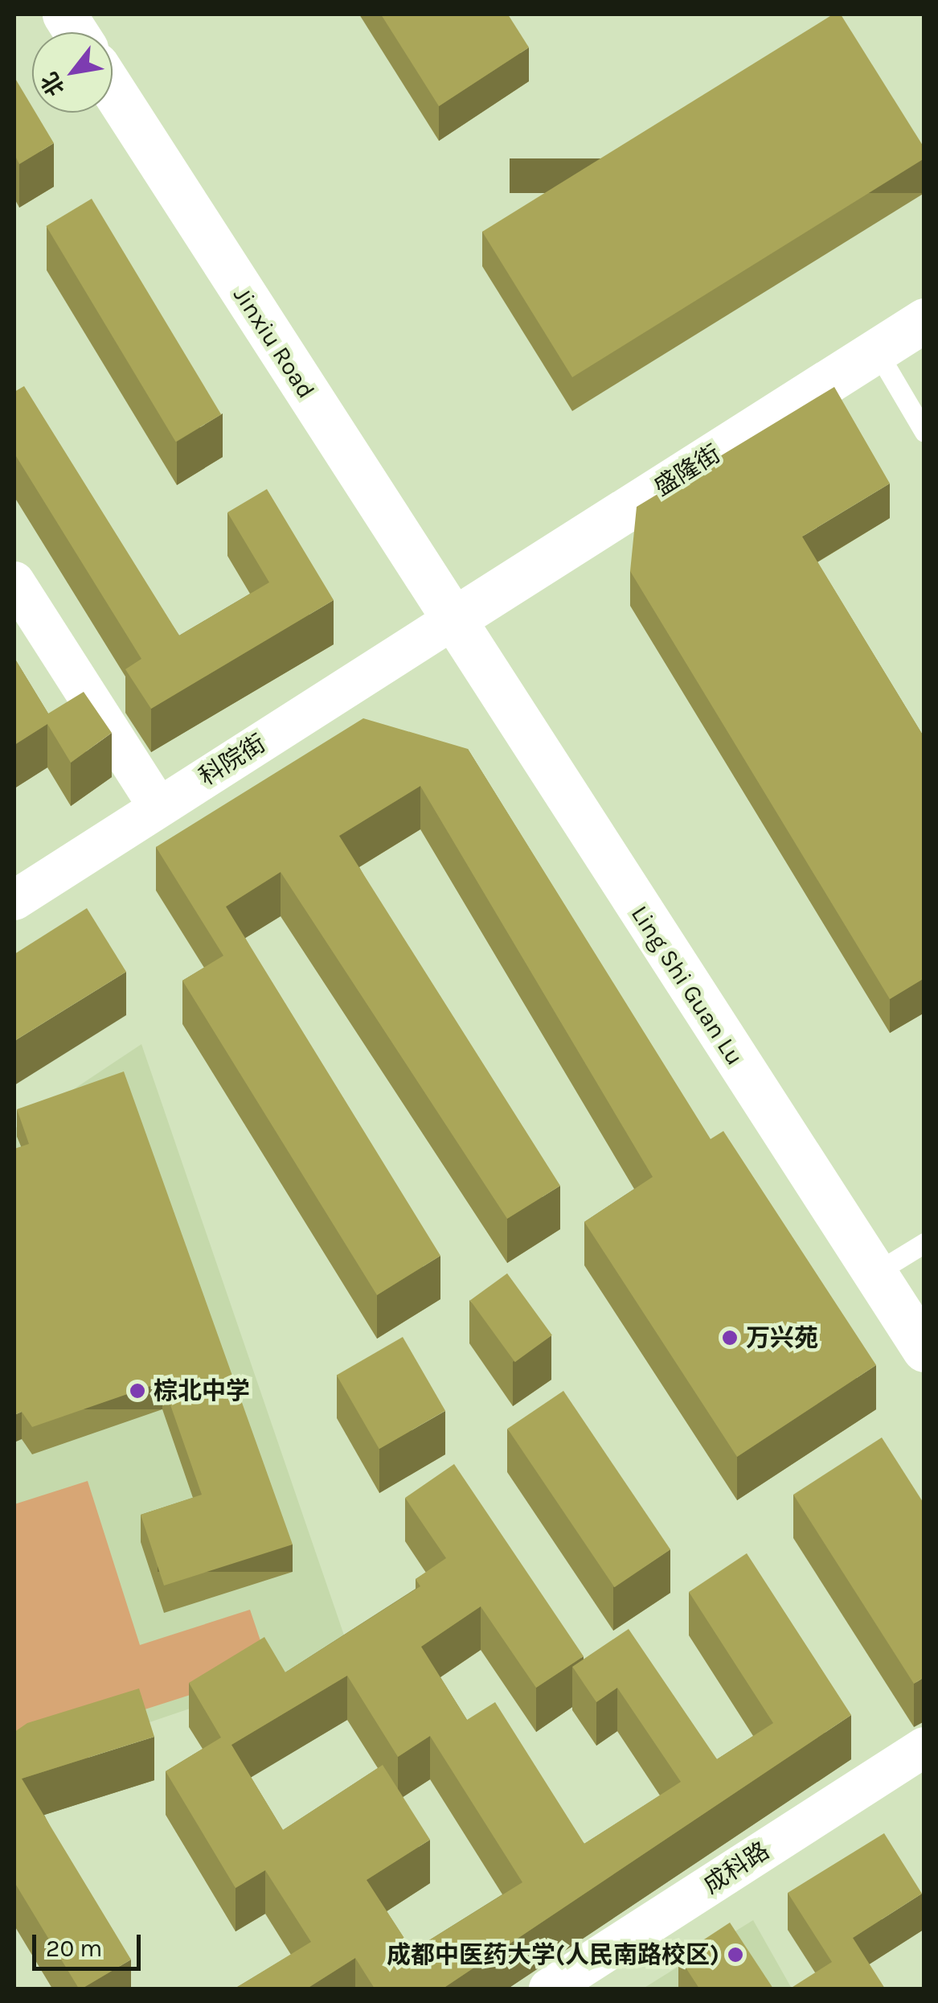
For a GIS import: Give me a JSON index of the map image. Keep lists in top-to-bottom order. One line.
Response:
{"streets":{"main road":["Jinxiu Road","盛隆街","Ling Shi Guan Lu"],"street":["科院街","成科路"]},"crossings":[["Jinxiu Road","盛隆街"],["Jinxiu Road","科院街"],["Jinxiu Road","Ling Shi Guan Lu"],["盛隆街","科院街"],["盛隆街","Ling Shi Guan Lu"],["科院街","Ling Shi Guan Lu"]],"places":["万兴苑","棕北中学","成都中医药大学(人民南路校区)"],"scale_bar":"20 m","north":"bottom left"}
